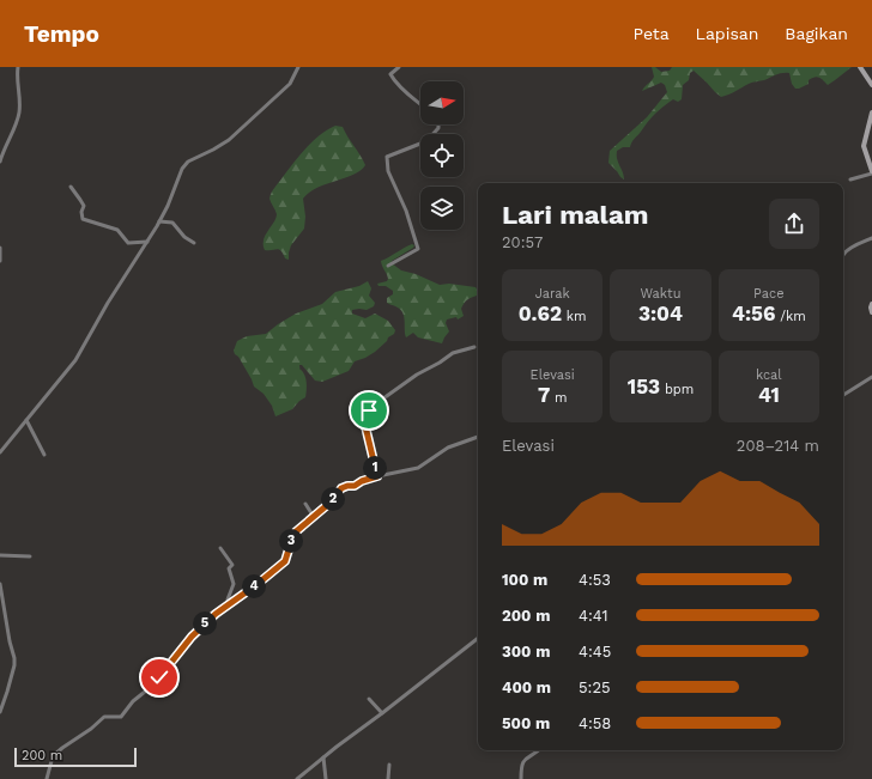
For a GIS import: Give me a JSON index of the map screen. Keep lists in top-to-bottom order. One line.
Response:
{"scale_bar":"200 m","north":"right","page":{"header":"Tempo","nav":["Peta","Lapisan","Bagikan"],"heading":["Lari malam","20:57"],"stats":[["Jarak","0.62 km"],["Waktu","3:04"],["Pace","4:56 /km"],["Elevasi","7 m"],["153 bpm"],["kcal","41"]],"chart":["Elevasi","208–214 m"],"pins":["1","2","3","4","5"],"list":[{"name":"100 m","note":"4:53"},{"name":"200 m","note":"4:41"},{"name":"300 m","note":"4:45"},{"name":"400 m","note":"5:25"},{"name":"500 m","note":"4:58"}],"scale":"200 m"}}
